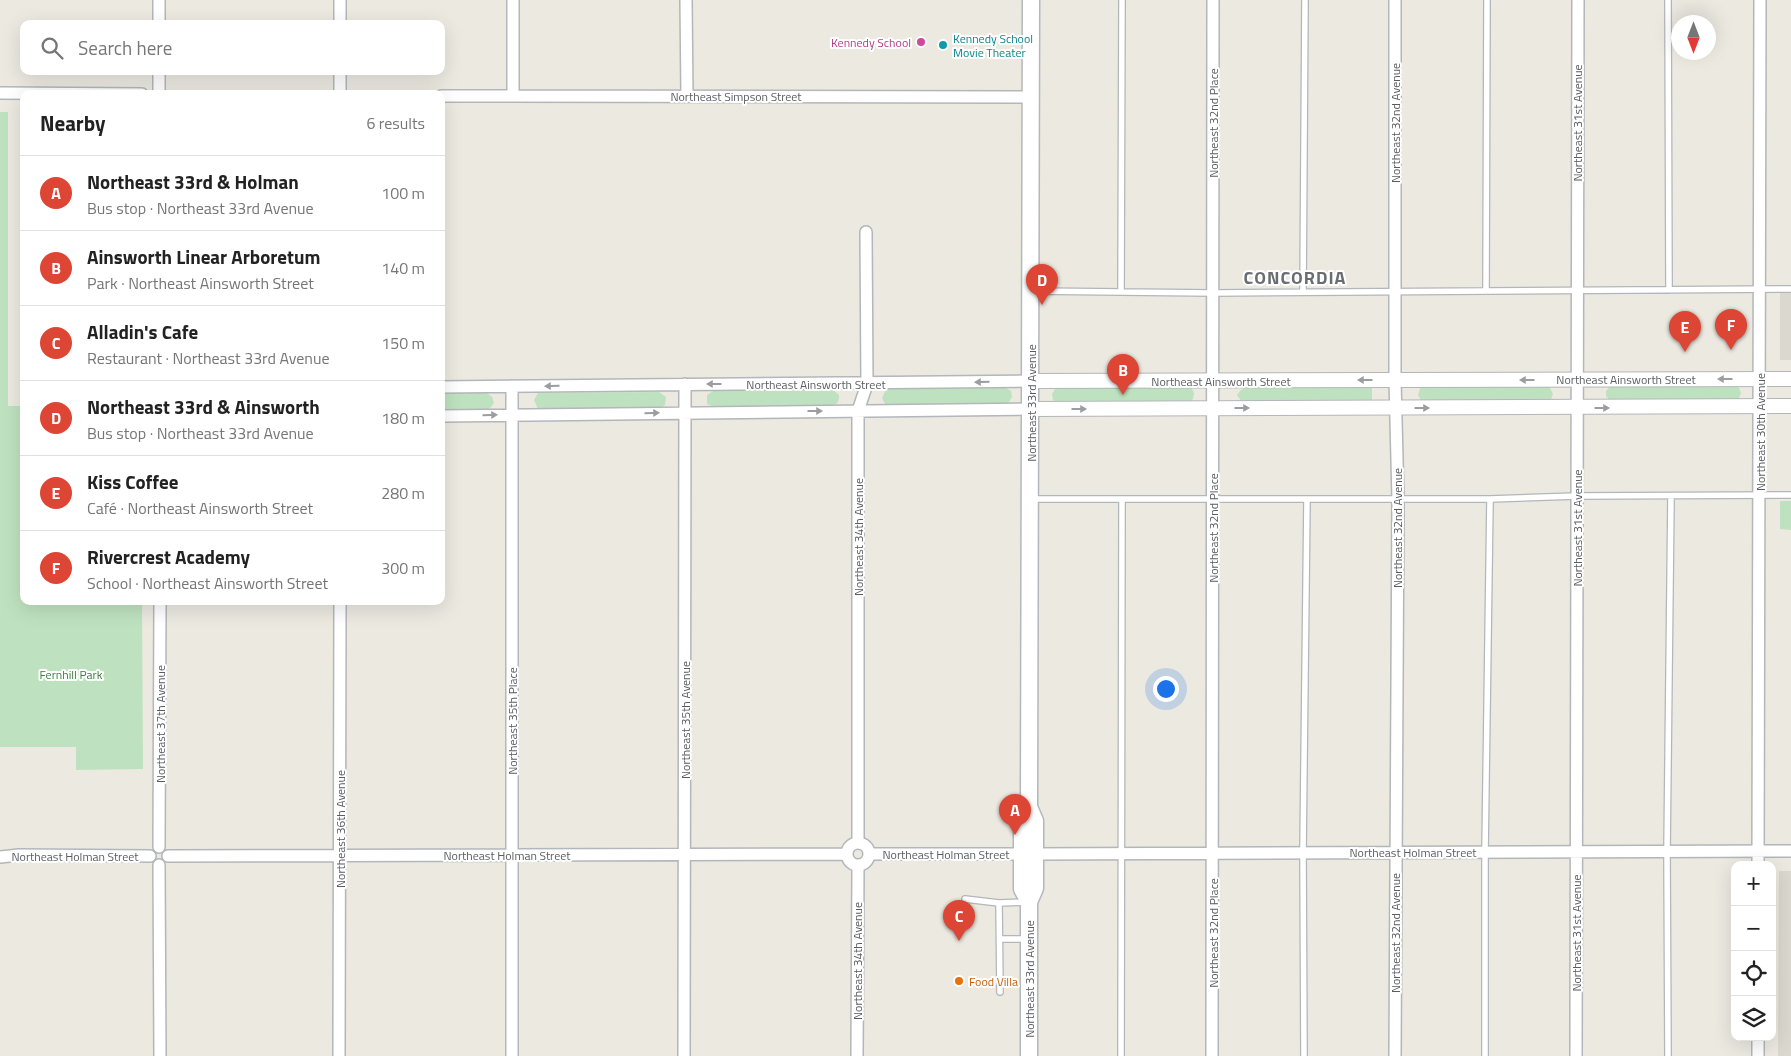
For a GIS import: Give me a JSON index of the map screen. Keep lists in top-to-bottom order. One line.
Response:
{"streets":{"main road":["Northeast 33rd Avenue"],"street":["Northeast Simpson Street","Northeast 32nd Place","Northeast 32nd Avenue","Northeast 31st Avenue","Northeast Ainsworth Street","Northeast 30th Avenue","Northeast 34th Avenue","Northeast 35th Avenue","Northeast 35th Place","Northeast 37th Avenue","Northeast 36th Avenue","Northeast Holman Street"]},"crossings":[["Northeast Simpson Street","Northeast 33rd Avenue"],["Northeast 32nd Place","Northeast Ainsworth Street"],["Northeast 32nd Place","Northeast Holman Street"],["Northeast 32nd Avenue","Northeast Ainsworth Street"],["Northeast 32nd Avenue","Northeast Holman Street"],["Northeast 31st Avenue","Northeast Ainsworth Street"],["Northeast 31st Avenue","Northeast Holman Street"],["Northeast Ainsworth Street","Northeast 33rd Avenue"],["Northeast Ainsworth Street","Northeast 30th Avenue"],["Northeast Ainsworth Street","Northeast 34th Avenue"],["Northeast Ainsworth Street","Northeast 35th Avenue"],["Northeast Ainsworth Street","Northeast 35th Place"],["Northeast 33rd Avenue","Northeast Holman Street"],["Northeast 30th Avenue","Northeast Holman Street"],["Northeast 34th Avenue","Northeast Holman Street"],["Northeast 35th Avenue","Northeast Holman Street"],["Northeast 35th Place","Northeast Holman Street"],["Northeast 37th Avenue","Northeast Holman Street"],["Northeast 36th Avenue","Northeast Holman Street"]],"districts":["CONCORDIA"],"parks":["Fernhill Park"],"places":["Kennedy School","Kennedy School Movie Theater","Food Villa"],"north":"bottom","page":{"search":"Search here","heading":["Nearby","6 results"],"list":[{"mark":"A","name":"Northeast 33rd & Holman","note":"Bus stop · Northeast 33rd Avenue","value":"100 m"},{"mark":"B","name":"Ainsworth Linear Arboretum","note":"Park · Northeast Ainsworth Street","value":"140 m"},{"mark":"C","name":"Alladin's Cafe","note":"Restaurant · Northeast 33rd Avenue","value":"150 m"},{"mark":"D","name":"Northeast 33rd & Ainsworth","note":"Bus stop · Northeast 33rd Avenue","value":"180 m"},{"mark":"E","name":"Kiss Coffee","note":"Café · Northeast Ainsworth Street","value":"280 m"},{"mark":"F","name":"Rivercrest Academy","note":"School · Northeast Ainsworth Street","value":"300 m"}],"pins":["D","F","E","B","A","C"],"map_buttons":["+","−"]}}
